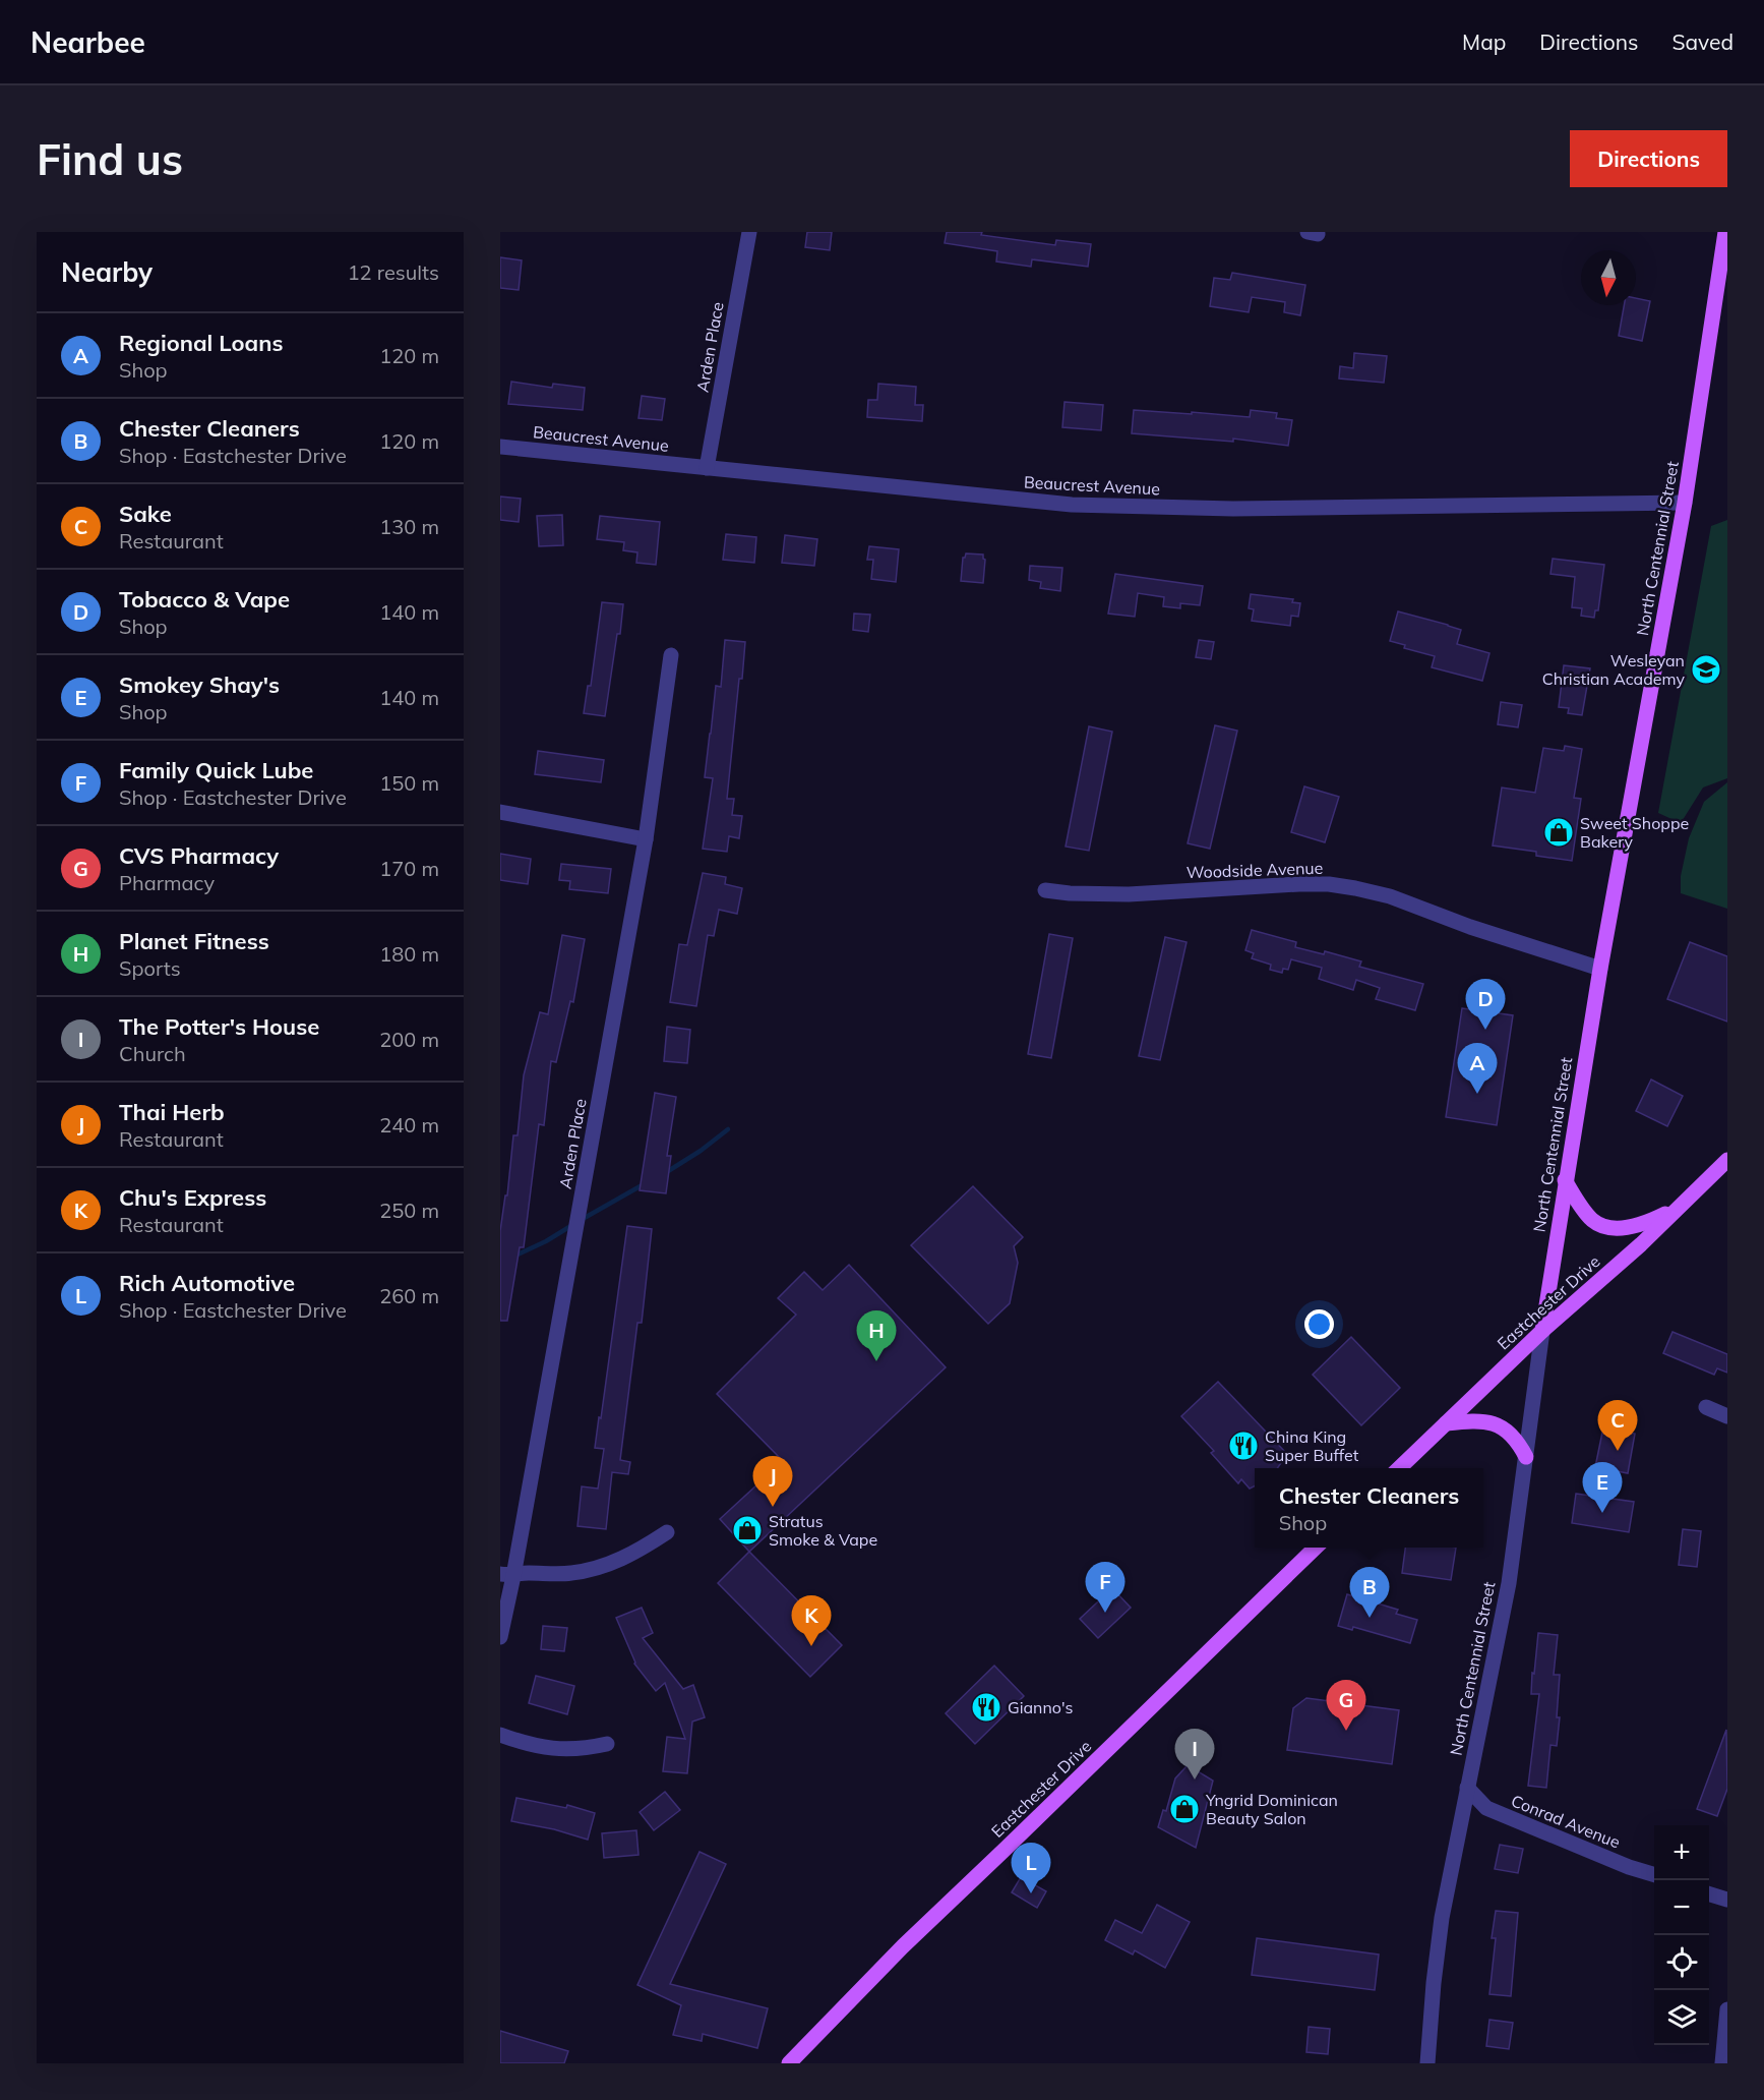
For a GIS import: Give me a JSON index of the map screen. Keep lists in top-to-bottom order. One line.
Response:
{"streets":{"main road":["North Centennial Street","Eastchester Drive"],"street":["Arden Place","Beaucrest Avenue","Woodside Avenue","Conrad Avenue"]},"crossings":[["Arden Place","Beaucrest Avenue"],["Beaucrest Avenue","North Centennial Street"],["North Centennial Street","Woodside Avenue"],["North Centennial Street","Eastchester Drive"],["North Centennial Street","Conrad Avenue"]],"places":{"school or university":["Wesleyan Christian Academy"],"shop":["Sweet Shoppe Bakery","Stratus Smoke & Vape","Yngrid Dominican Beauty Salon"],"restaurant":["China King Super Buffet","Gianno's"]},"north":"bottom","page":{"header":"Nearbee","nav":["Map","Directions","Saved"],"buttons":"Directions","title":"Find us","heading":["Nearby","12 results"],"list":[{"mark":"A","name":"Regional Loans","note":"Shop","value":"120 m"},{"mark":"B","name":"Chester Cleaners","note":"Shop · Eastchester Drive","value":"120 m"},{"mark":"C","name":"Sake","note":"Restaurant","value":"130 m"},{"mark":"D","name":"Tobacco & Vape","note":"Shop","value":"140 m"},{"mark":"E","name":"Smokey Shay's","note":"Shop","value":"140 m"},{"mark":"F","name":"Family Quick Lube","note":"Shop · Eastchester Drive","value":"150 m"},{"mark":"G","name":"CVS Pharmacy","note":"Pharmacy","value":"170 m"},{"mark":"H","name":"Planet Fitness","note":"Sports","value":"180 m"},{"mark":"I","name":"The Potter's House","note":"Church","value":"200 m"},{"mark":"J","name":"Thai Herb","note":"Restaurant","value":"240 m"},{"mark":"K","name":"Chu's Express","note":"Restaurant","value":"250 m"},{"mark":"L","name":"Rich Automotive","note":"Shop · Eastchester Drive","value":"260 m"}],"pins":["D","A","H","C","J","E","F","B","K","G","I","L"],"popup":["Chester Cleaners","Shop"],"map_buttons":["+","−"]}}
